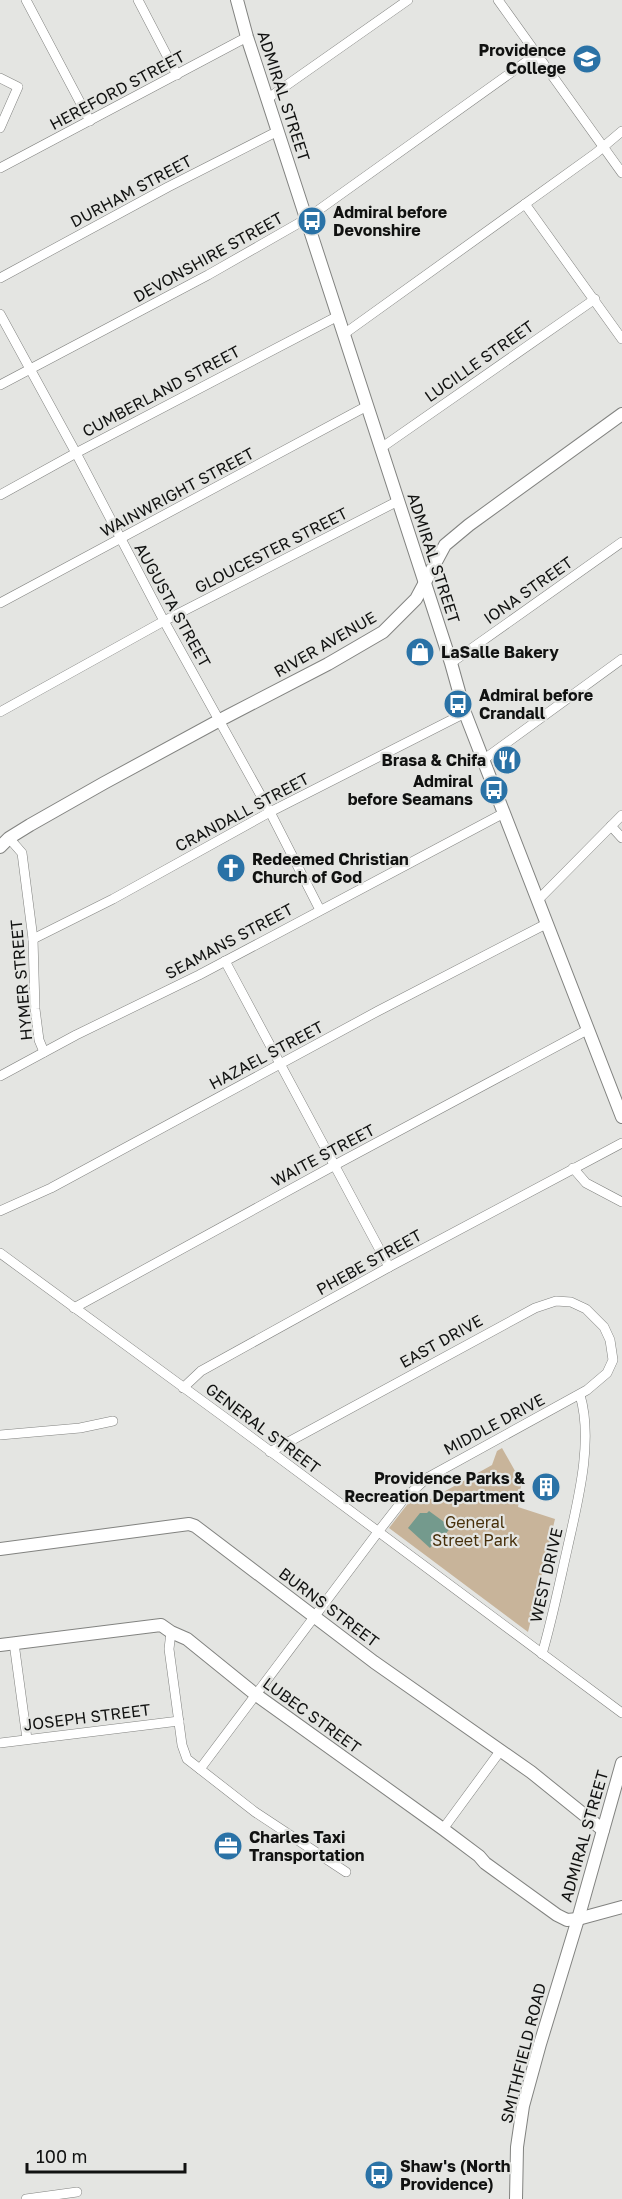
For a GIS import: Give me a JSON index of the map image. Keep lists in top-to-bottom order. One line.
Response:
{"streets":{"street":["HEREFORD STREET","ADMIRAL STREET","DURHAM STREET","DEVONSHIRE STREET","LUCILLE STREET","CUMBERLAND STREET","WAINWRIGHT STREET","GLOUCESTER STREET","IONA STREET","AUGUSTA STREET","RIVER AVENUE","CRANDALL STREET","SEAMANS STREET","HYMER STREET","HAZAEL STREET","WAITE STREET","PHEBE STREET","EAST DRIVE","MIDDLE DRIVE","GENERAL STREET","WEST DRIVE","BURNS STREET","LUBEC STREET","JOSEPH STREET","SMITHFIELD ROAD"]},"crossings":[["HEREFORD STREET","ADMIRAL STREET"],["ADMIRAL STREET","DURHAM STREET"],["ADMIRAL STREET","DEVONSHIRE STREET"],["ADMIRAL STREET","LUCILLE STREET"],["ADMIRAL STREET","CUMBERLAND STREET"],["ADMIRAL STREET","WAINWRIGHT STREET"],["ADMIRAL STREET","GLOUCESTER STREET"],["ADMIRAL STREET","IONA STREET"],["ADMIRAL STREET","RIVER AVENUE"],["ADMIRAL STREET","CRANDALL STREET"],["ADMIRAL STREET","SEAMANS STREET"],["ADMIRAL STREET","HAZAEL STREET"],["ADMIRAL STREET","WAITE STREET"],["ADMIRAL STREET","BURNS STREET"],["ADMIRAL STREET","LUBEC STREET"],["ADMIRAL STREET","SMITHFIELD ROAD"],["DEVONSHIRE STREET","AUGUSTA STREET"],["CUMBERLAND STREET","AUGUSTA STREET"],["WAINWRIGHT STREET","AUGUSTA STREET"],["GLOUCESTER STREET","AUGUSTA STREET"],["AUGUSTA STREET","RIVER AVENUE"],["AUGUSTA STREET","CRANDALL STREET"],["AUGUSTA STREET","SEAMANS STREET"],["RIVER AVENUE","HYMER STREET"],["CRANDALL STREET","HYMER STREET"],["SEAMANS STREET","HYMER STREET"],["WAITE STREET","GENERAL STREET"],["PHEBE STREET","GENERAL STREET"],["EAST DRIVE","MIDDLE DRIVE"],["EAST DRIVE","GENERAL STREET"],["MIDDLE DRIVE","GENERAL STREET"],["MIDDLE DRIVE","WEST DRIVE"],["MIDDLE DRIVE","BURNS STREET"],["MIDDLE DRIVE","LUBEC STREET"],["GENERAL STREET","WEST DRIVE"],["LUBEC STREET","SMITHFIELD ROAD"]],"parks":["General Street Park"],"places":{"school or university":["Providence College"],"bus stop":["Admiral before Devonshire","Admiral before Crandall","Admiral before Seamans","Shaw's (North Providence)"],"shop":["LaSalle Bakery"],"restaurant":["Brasa & Chifa"],"church":["Redeemed Christian Church of God"],"building":["Providence Parks & Recreation Department"],"office":["Charles Taxi Transportation"]},"scale_bar":"100 m"}
